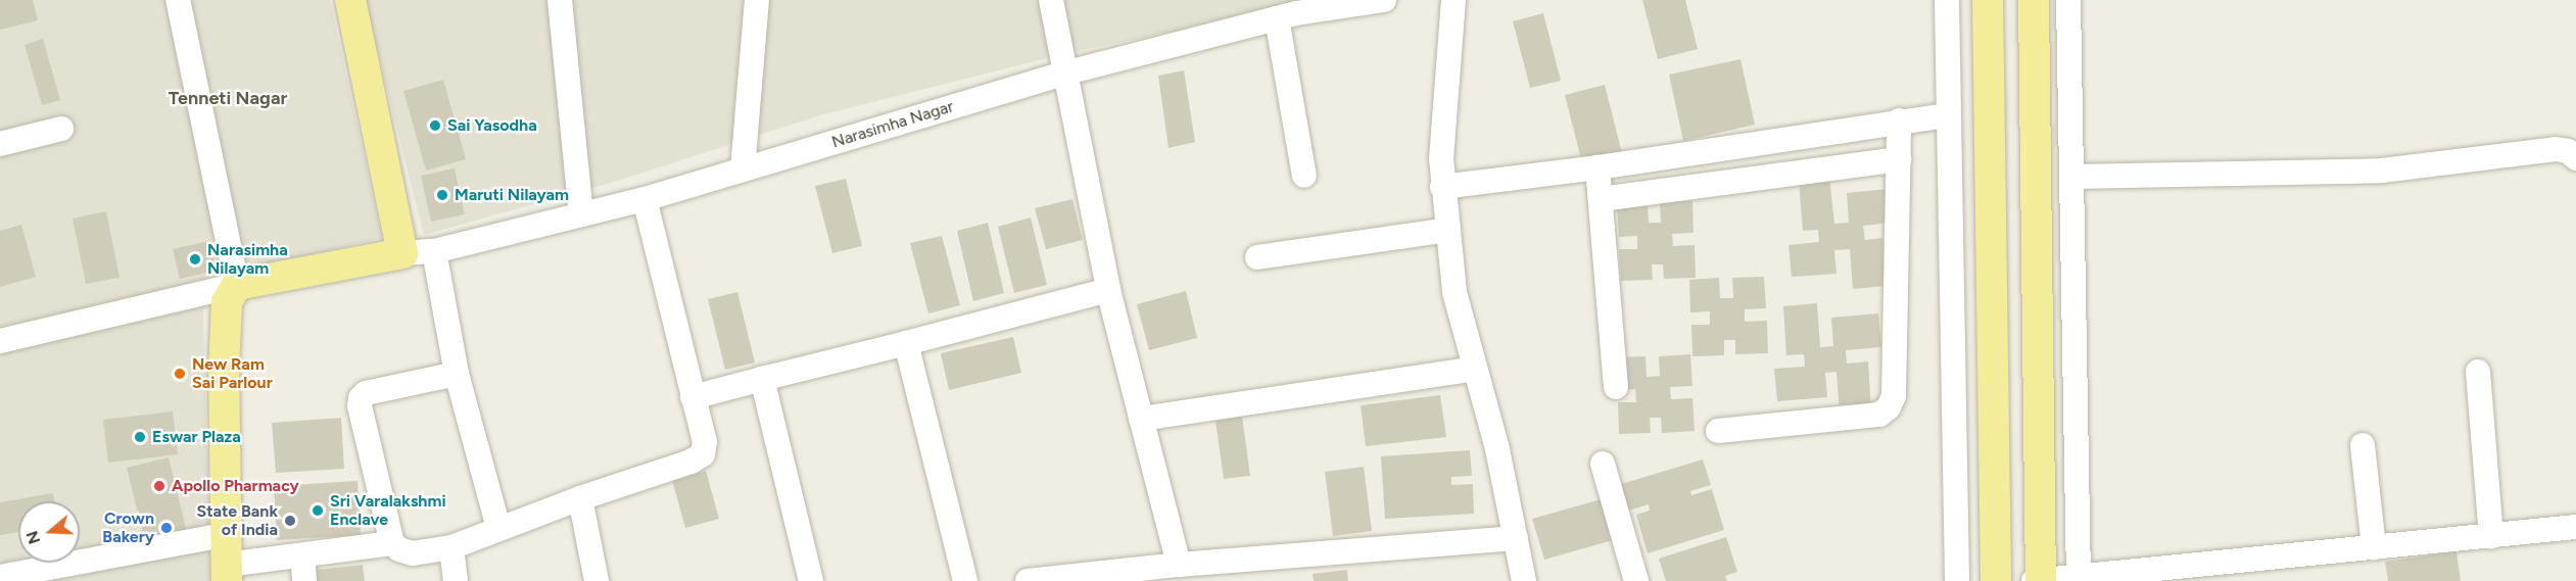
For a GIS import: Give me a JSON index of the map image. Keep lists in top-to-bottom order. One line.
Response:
{"streets":{"street":["Narasimha Nagar"]},"districts":["Tenneti Nagar"],"places":["Sai Yasodha","Maruti Nilayam","Narasimha Nilayam","New Ram Sai Parlour","Eswar Plaza","Apollo Pharmacy","Sri Varalakshmi Enclave","State Bank of India","Crown Bakery"],"north":"left"}
